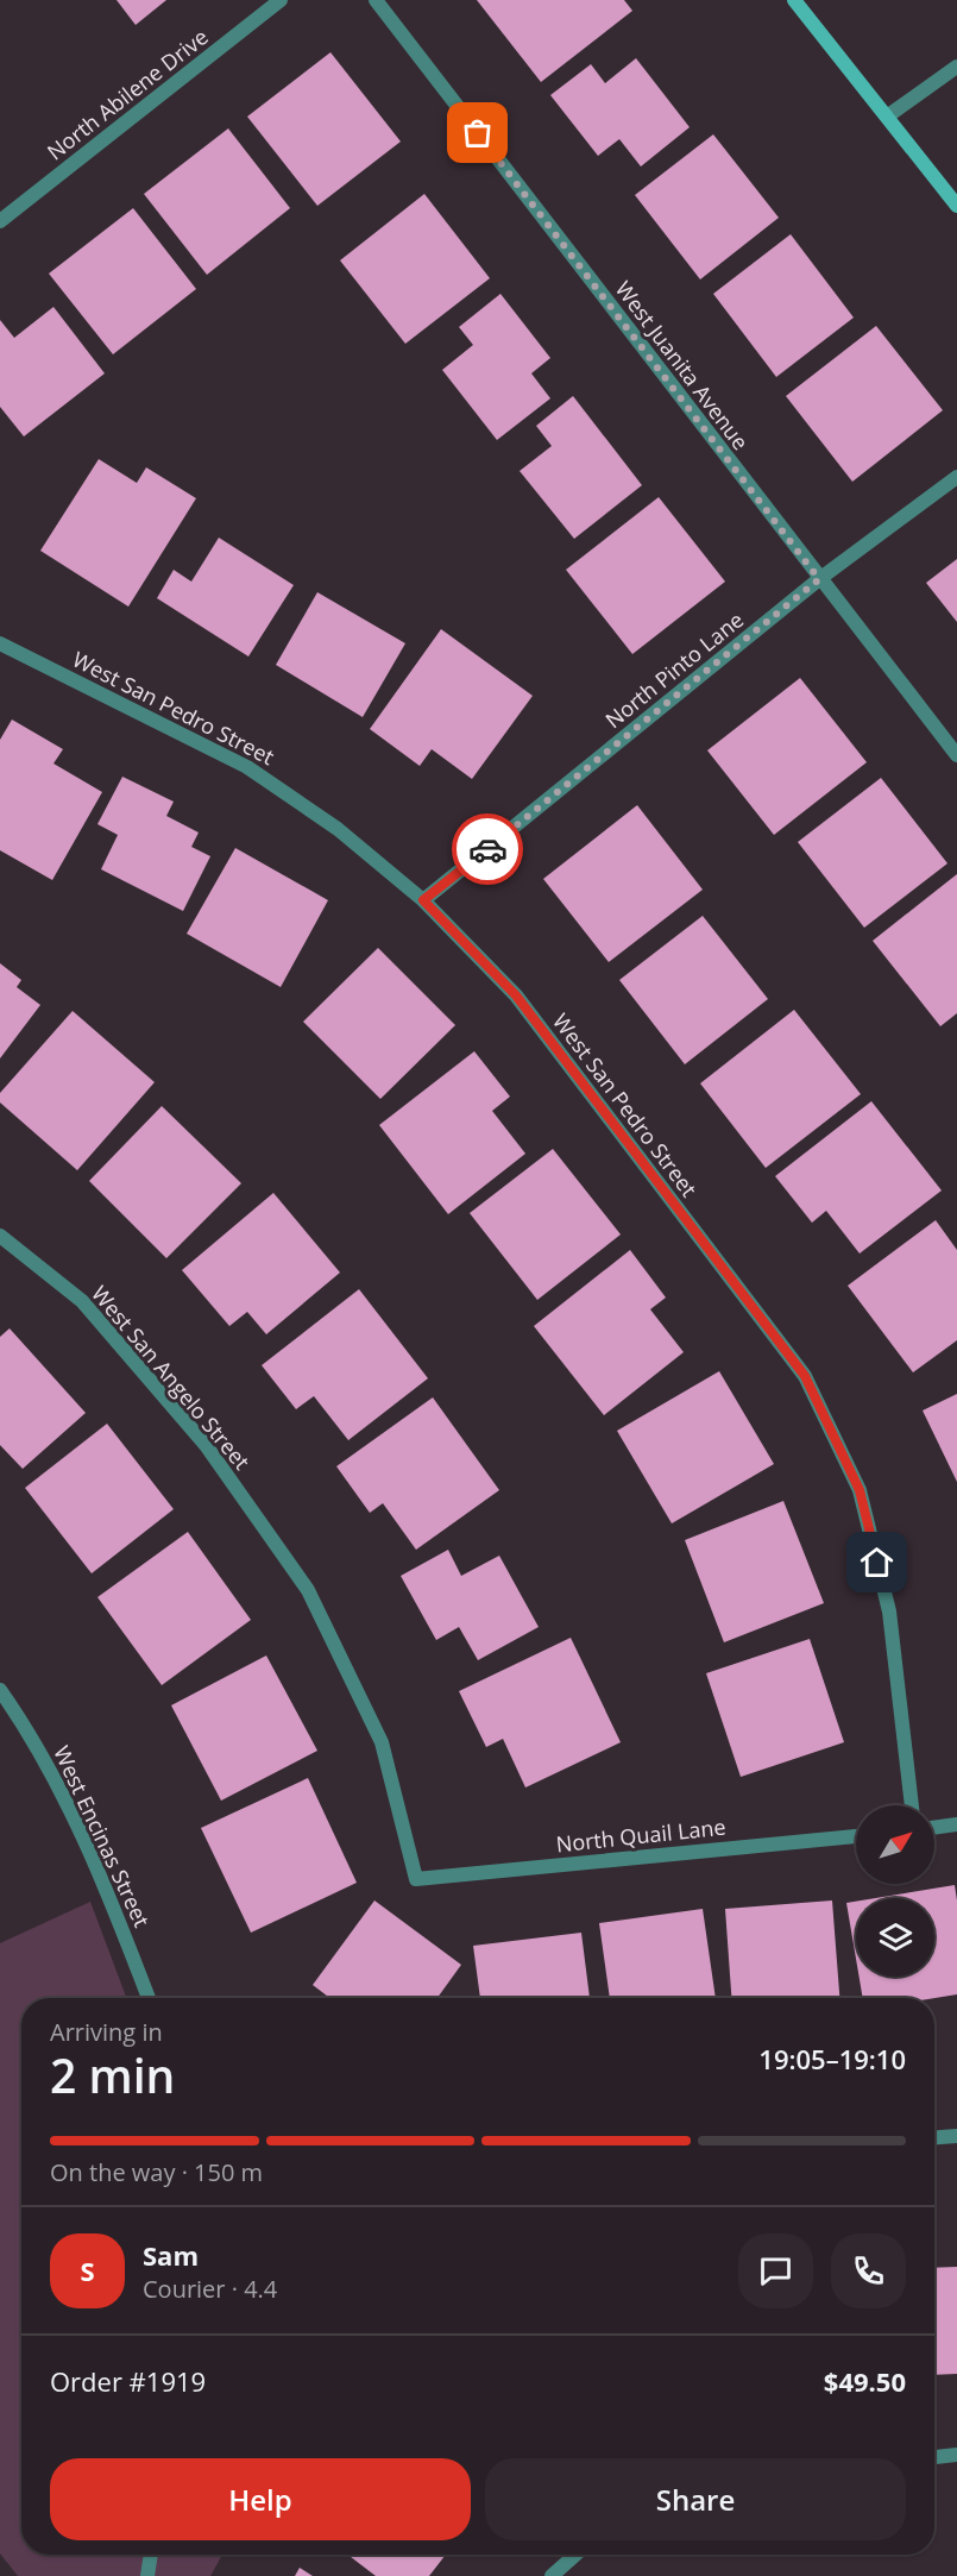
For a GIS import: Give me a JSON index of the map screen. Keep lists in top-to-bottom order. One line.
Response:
{"streets":{"street":["North Abilene Drive","West Juanita Avenue","North Pinto Lane","West San Pedro Street","West San Angelo Street","North Quail Lane","West Encinas Street"]},"crossings":[["West Juanita Avenue","North Pinto Lane"],["North Pinto Lane","West San Pedro Street"],["West San Angelo Street","North Quail Lane"]],"north":"top right","page":{"heading":["2 min","Arriving in","19:05–19:10"],"panel":["Sam","Courier · 4.4","Order #1919","$49.50"],"bar":"On the way · 150 m","round":"S","buttons":["Help","Share"]}}
